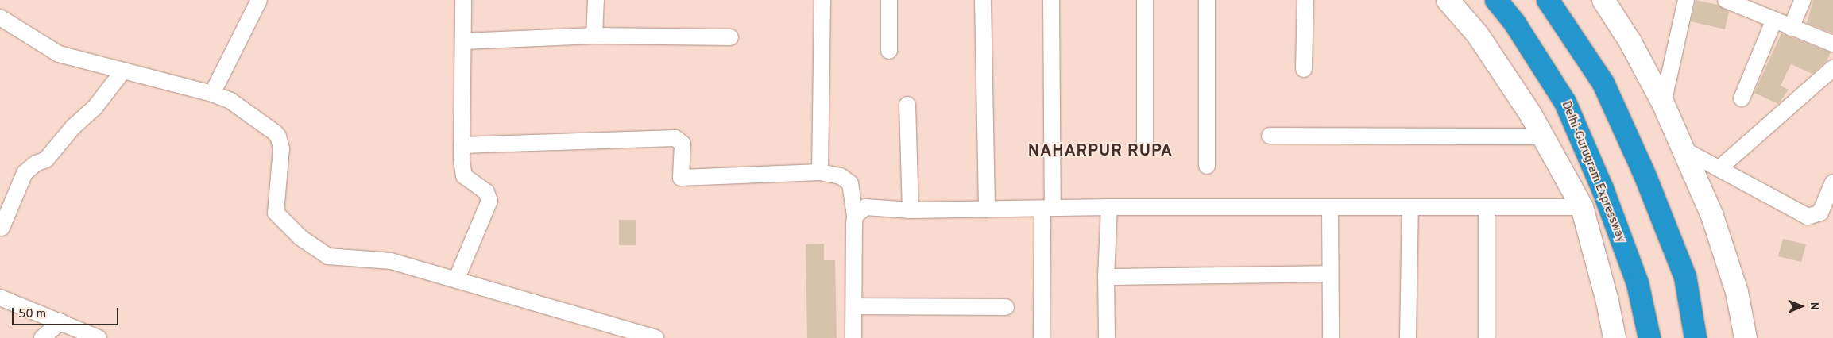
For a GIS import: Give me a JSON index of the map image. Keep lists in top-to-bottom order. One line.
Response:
{"streets":{"highway":["Delhi-Gurugram Expressway"]},"districts":["NAHARPUR RUPA"],"scale_bar":"50 m","north":"right"}
